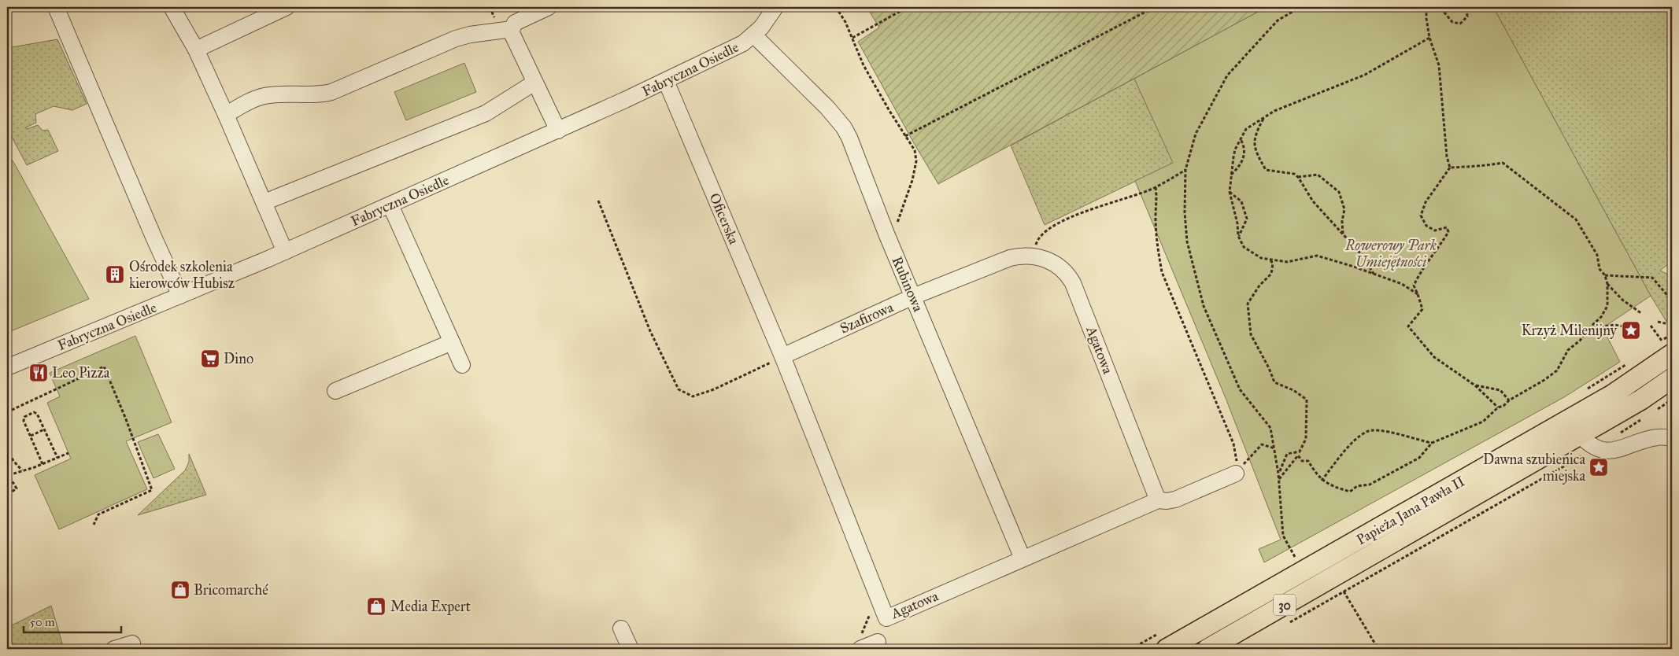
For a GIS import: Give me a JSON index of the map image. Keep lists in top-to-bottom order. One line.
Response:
{"streets":{"main road":["Papieża Jana Pawła II","30"],"street":["Fabryczna Osiedle","Oficerska","Rubinowa","Szafirowa","Agatowa"]},"crossings":[["Fabryczna Osiedle","Oficerska"],["Fabryczna Osiedle","Rubinowa"],["Oficerska","Szafirowa"],["Oficerska","Agatowa"],["Rubinowa","Szafirowa"],["Rubinowa","Agatowa"],["Szafirowa","Agatowa"]],"parks":["Rowerowy Park Umiejętności"],"places":{"building":["Ośrodek szkolenia kierowców Hubisz"],"place":["Krzyż Milenijny","Dawna szubienica miejska"],"supermarket":["Dino"],"restaurant":["Leo Pizza"],"shop":["Bricomarché","Media Expert"]},"scale_bar":"50 m"}
